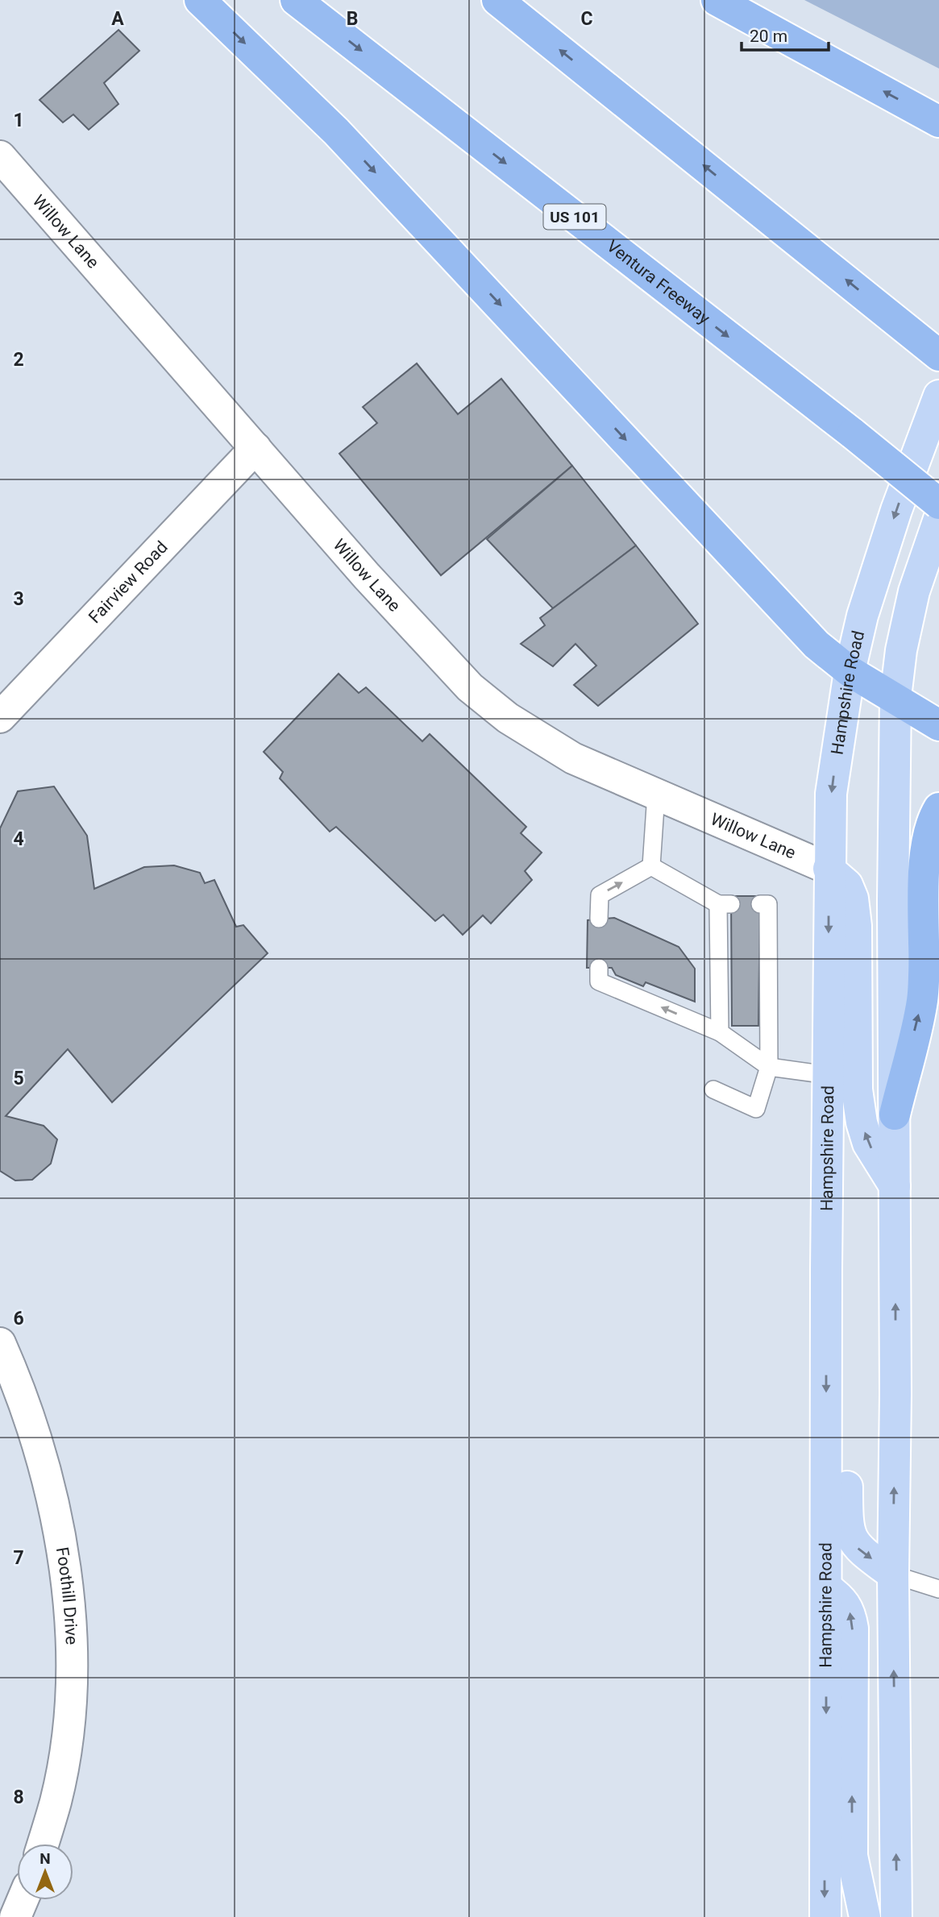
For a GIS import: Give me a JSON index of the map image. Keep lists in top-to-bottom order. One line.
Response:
{"streets":{"highway":["US 101","Ventura Freeway"],"main road":["Hampshire Road"],"street":["Willow Lane","Fairview Road","Foothill Drive"]},"crossings":[["Willow Lane","Fairview Road"],["Willow Lane","Hampshire Road"]],"scale_bar":"20 m","north":"top","grid":{"columns":["A","B","C"],"rows":["1","2","3","4","5","6","7","8"]}}
